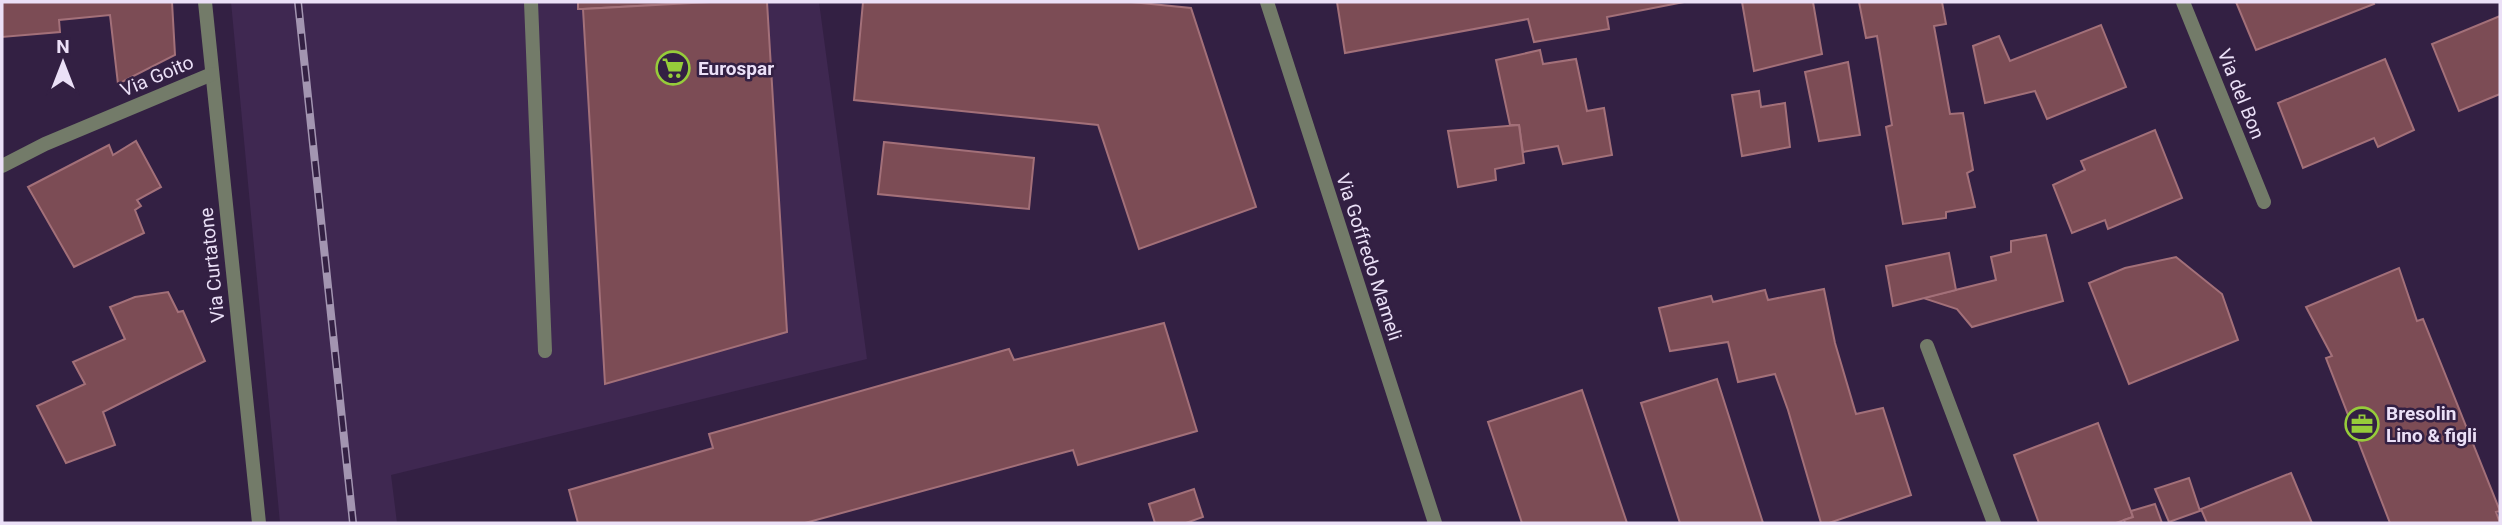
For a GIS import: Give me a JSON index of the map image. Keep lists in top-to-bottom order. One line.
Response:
{"streets":{"street":["Via Goito","Via del Bon","Via Goffredo Mameli","Via Curtatone"]},"crossings":[["Via Goito","Via Curtatone"]],"places":{"supermarket":["Eurospar"],"office":["Bresolin Lino & figli"]},"north":"top"}
